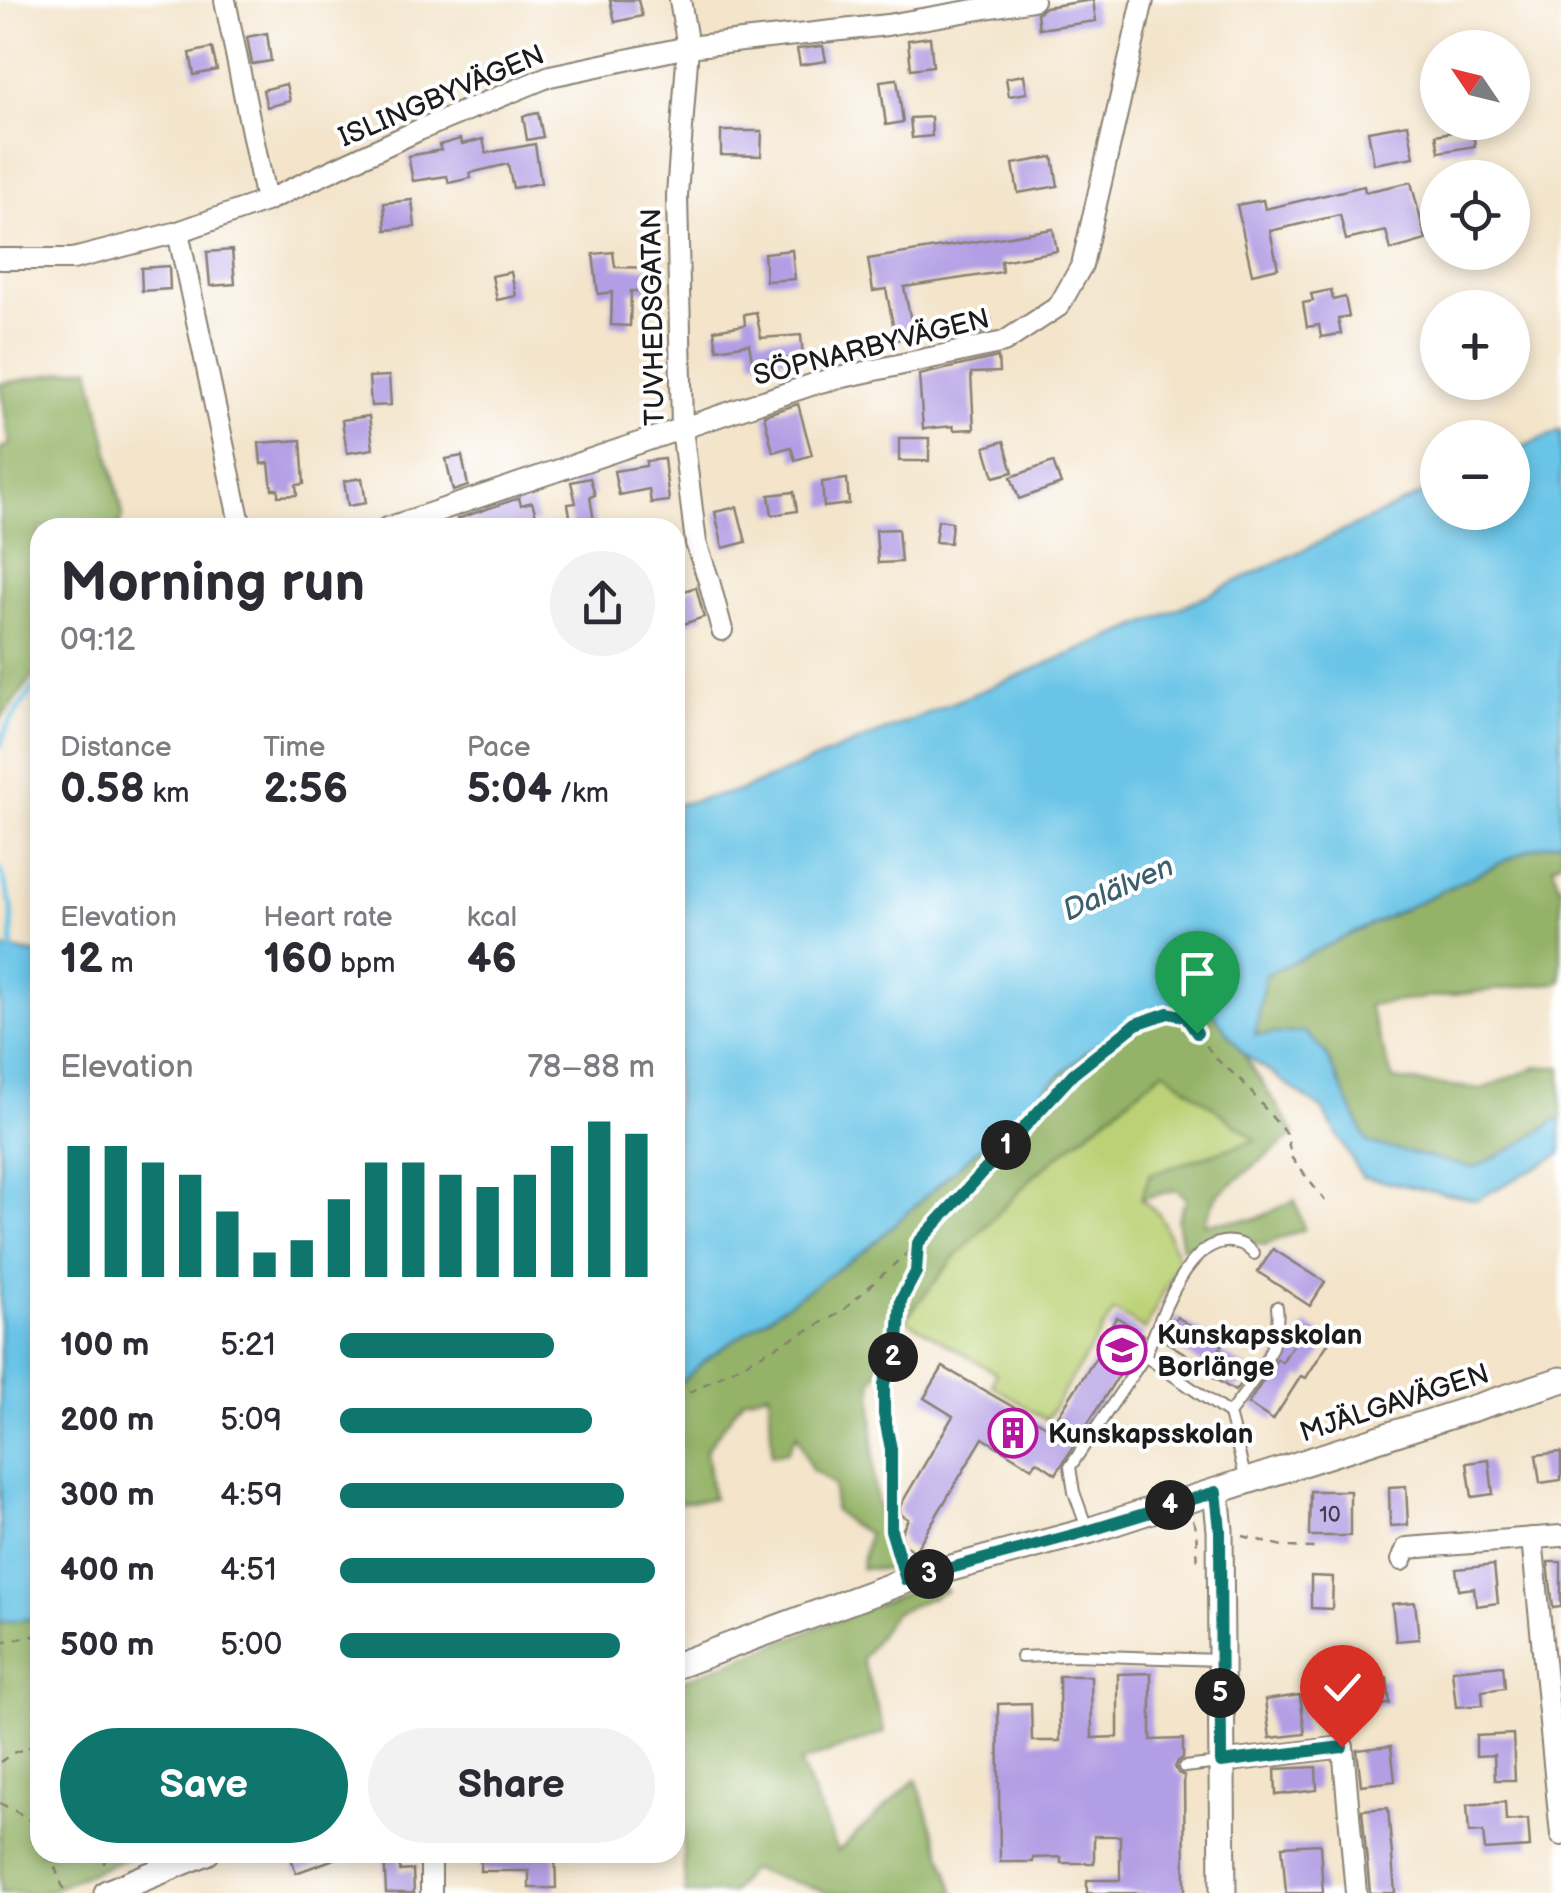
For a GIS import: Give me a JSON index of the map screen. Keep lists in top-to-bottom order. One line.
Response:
{"streets":{"street":["ISLINGBYVÄGEN","TUVHEDSGATAN","SÖPNARBYVÄGEN","MJÄLGAVÄGEN"]},"crossings":[["ISLINGBYVÄGEN","TUVHEDSGATAN"],["TUVHEDSGATAN","SÖPNARBYVÄGEN"]],"water":["Dalälven"],"places":{"school or university":["Kunskapsskolan Borlänge"],"building":["Kunskapsskolan"]},"house_numbers":["10"],"north":"top left","page":{"map_buttons":["+","−"],"heading":["Morning run","09:12"],"stats":[["Distance","0.58 km"],["Time","2:56"],["Pace","5:04 /km"],["Elevation","12 m"],["Heart rate","160 bpm"],["kcal","46"]],"chart":["Elevation","78–88 m"],"pins":["1","2","4","3","5"],"list":[{"name":"100 m","note":"5:21"},{"name":"200 m","note":"5:09"},{"name":"300 m","note":"4:59"},{"name":"400 m","note":"4:51"},{"name":"500 m","note":"5:00"}],"buttons":["Save","Share"]}}
